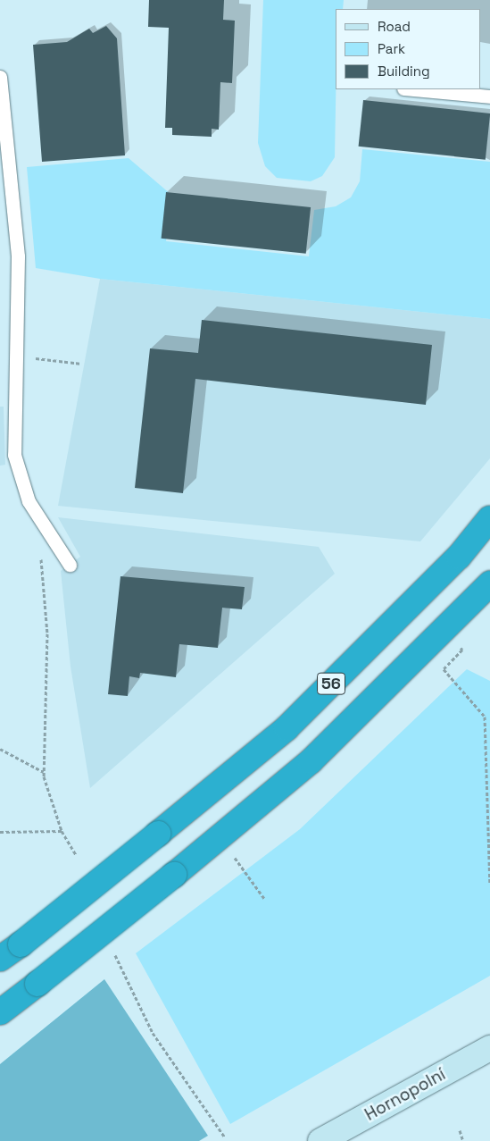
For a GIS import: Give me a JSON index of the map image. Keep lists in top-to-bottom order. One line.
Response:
{"streets":{"highway":["56"],"street":["Hornopolní"]},"legend":["Road","Park","Building"]}
